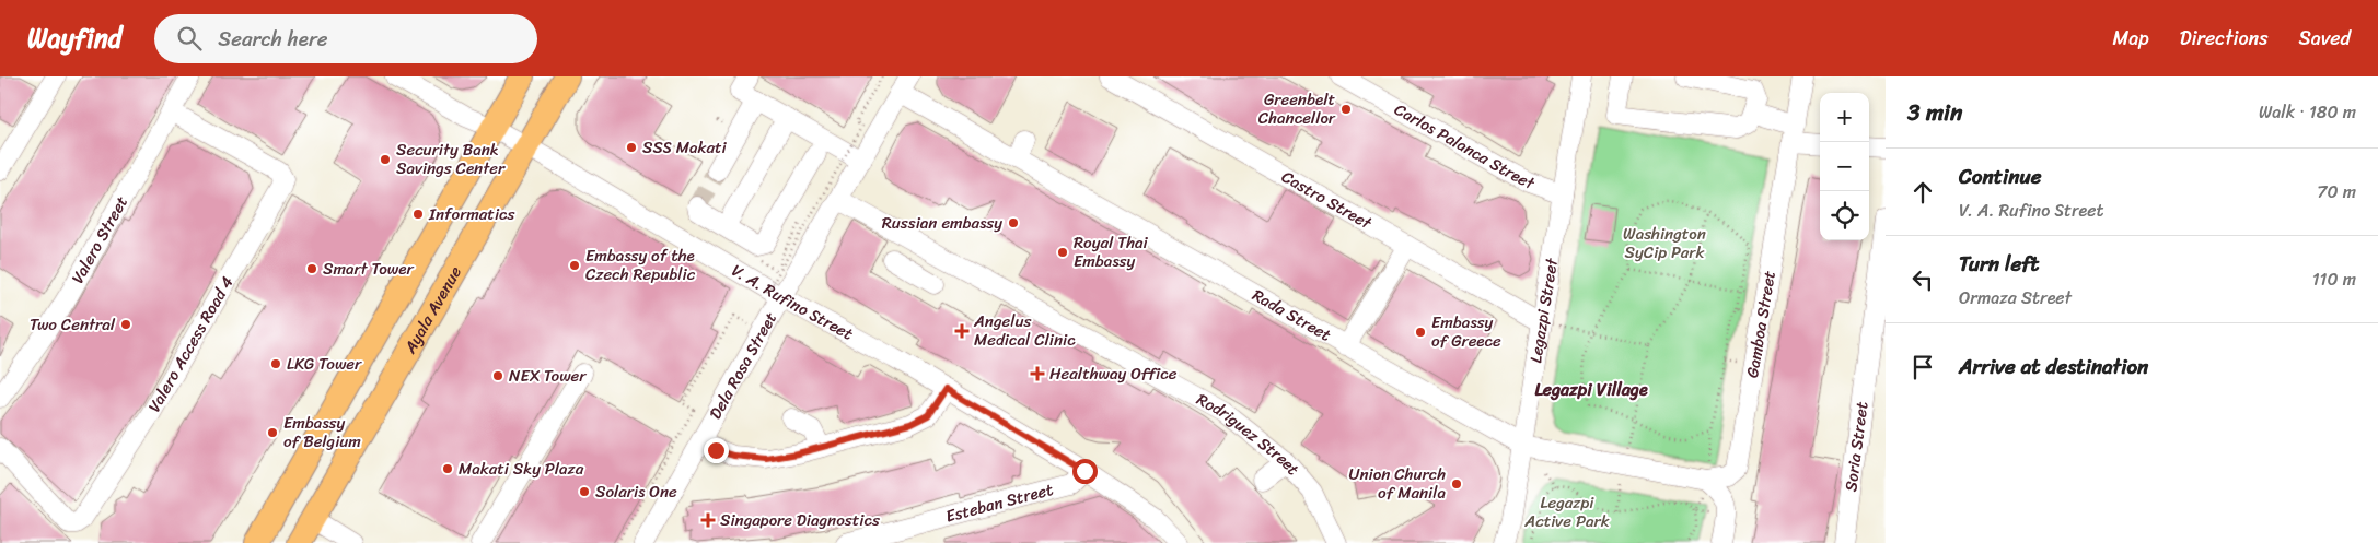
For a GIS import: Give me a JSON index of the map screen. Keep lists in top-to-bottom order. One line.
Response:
{"streets":{"main road":["Ayala Avenue"],"street":["Carlos Palanca Street","Castro Street","Valero Street","V. A. Rufino Street","Legazpi Street","Rada Street","Gamboa Street","Valero Access Road 4","Dela Rosa Street","Rodriguez Street","Soria Street","Esteban Street"]},"crossings":[["Carlos Palanca Street","Legazpi Street"],["Castro Street","Legazpi Street"],["Valero Street","Valero Access Road 4"],["V. A. Rufino Street","Ayala Avenue"],["V. A. Rufino Street","Dela Rosa Street"],["V. A. Rufino Street","Esteban Street"],["Legazpi Street","Rada Street"],["Rada Street","Gamboa Street"],["Rada Street","Dela Rosa Street"],["Dela Rosa Street","Rodriguez Street"]],"districts":["Legazpi Village"],"parks":["Washington SyCip Park","Legazpi Active Park"],"places":{"other":["Greenbelt Chancellor","SSS Makati","Security Bank Savings Center","Informatics","Russian embassy","Royal Thai Embassy","Embassy of the Czech Republic","Smart Tower","Two Central","Embassy of Greece","LKG Tower","NEX Tower","Embassy of Belgium","Makati Sky Plaza","Union Church of Manila","Solaris One"],"health":["Angelus Medical Clinic","Healthway Office","Singapore Diagnostics"]},"page":{"header":"Wayfind","search":"Search here","nav":["Map","Directions","Saved"],"heading":["3 min","Walk · 180 m"],"map_buttons":["+","−"],"list":[["Continue","V. A. Rufino Street","70 m"],["Turn left","Ormaza Street","110 m"],"Arrive at destination"]}}
